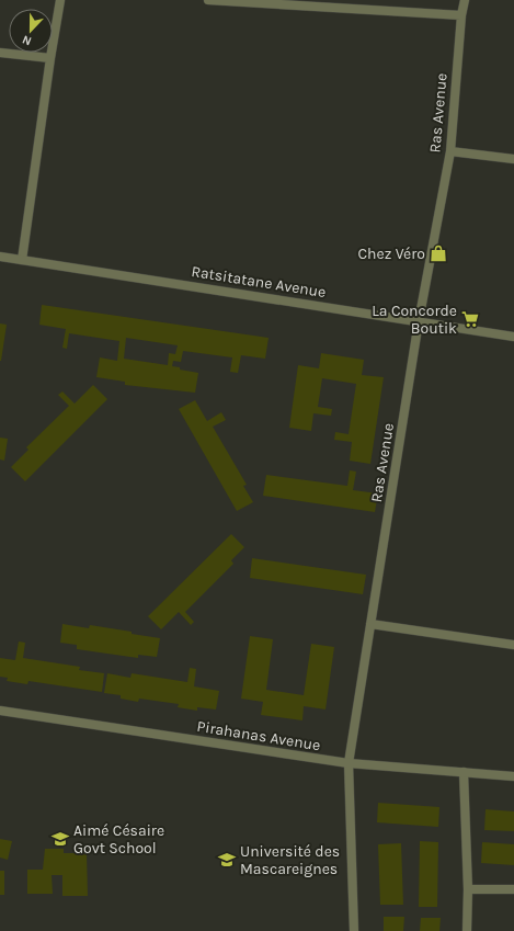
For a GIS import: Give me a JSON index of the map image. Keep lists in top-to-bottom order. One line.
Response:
{"streets":{"street":["Ras Avenue","Ratsitatane Avenue","Pirahanas Avenue"]},"crossings":[["Ras Avenue","Ratsitatane Avenue"],["Ras Avenue","Pirahanas Avenue"]],"places":{"shop":["Chez Véro"],"supermarket":["La Concorde Boutik"],"school or university":["Aimé Césaire Govt School","Université des Mascareignes"]},"north":"bottom"}
